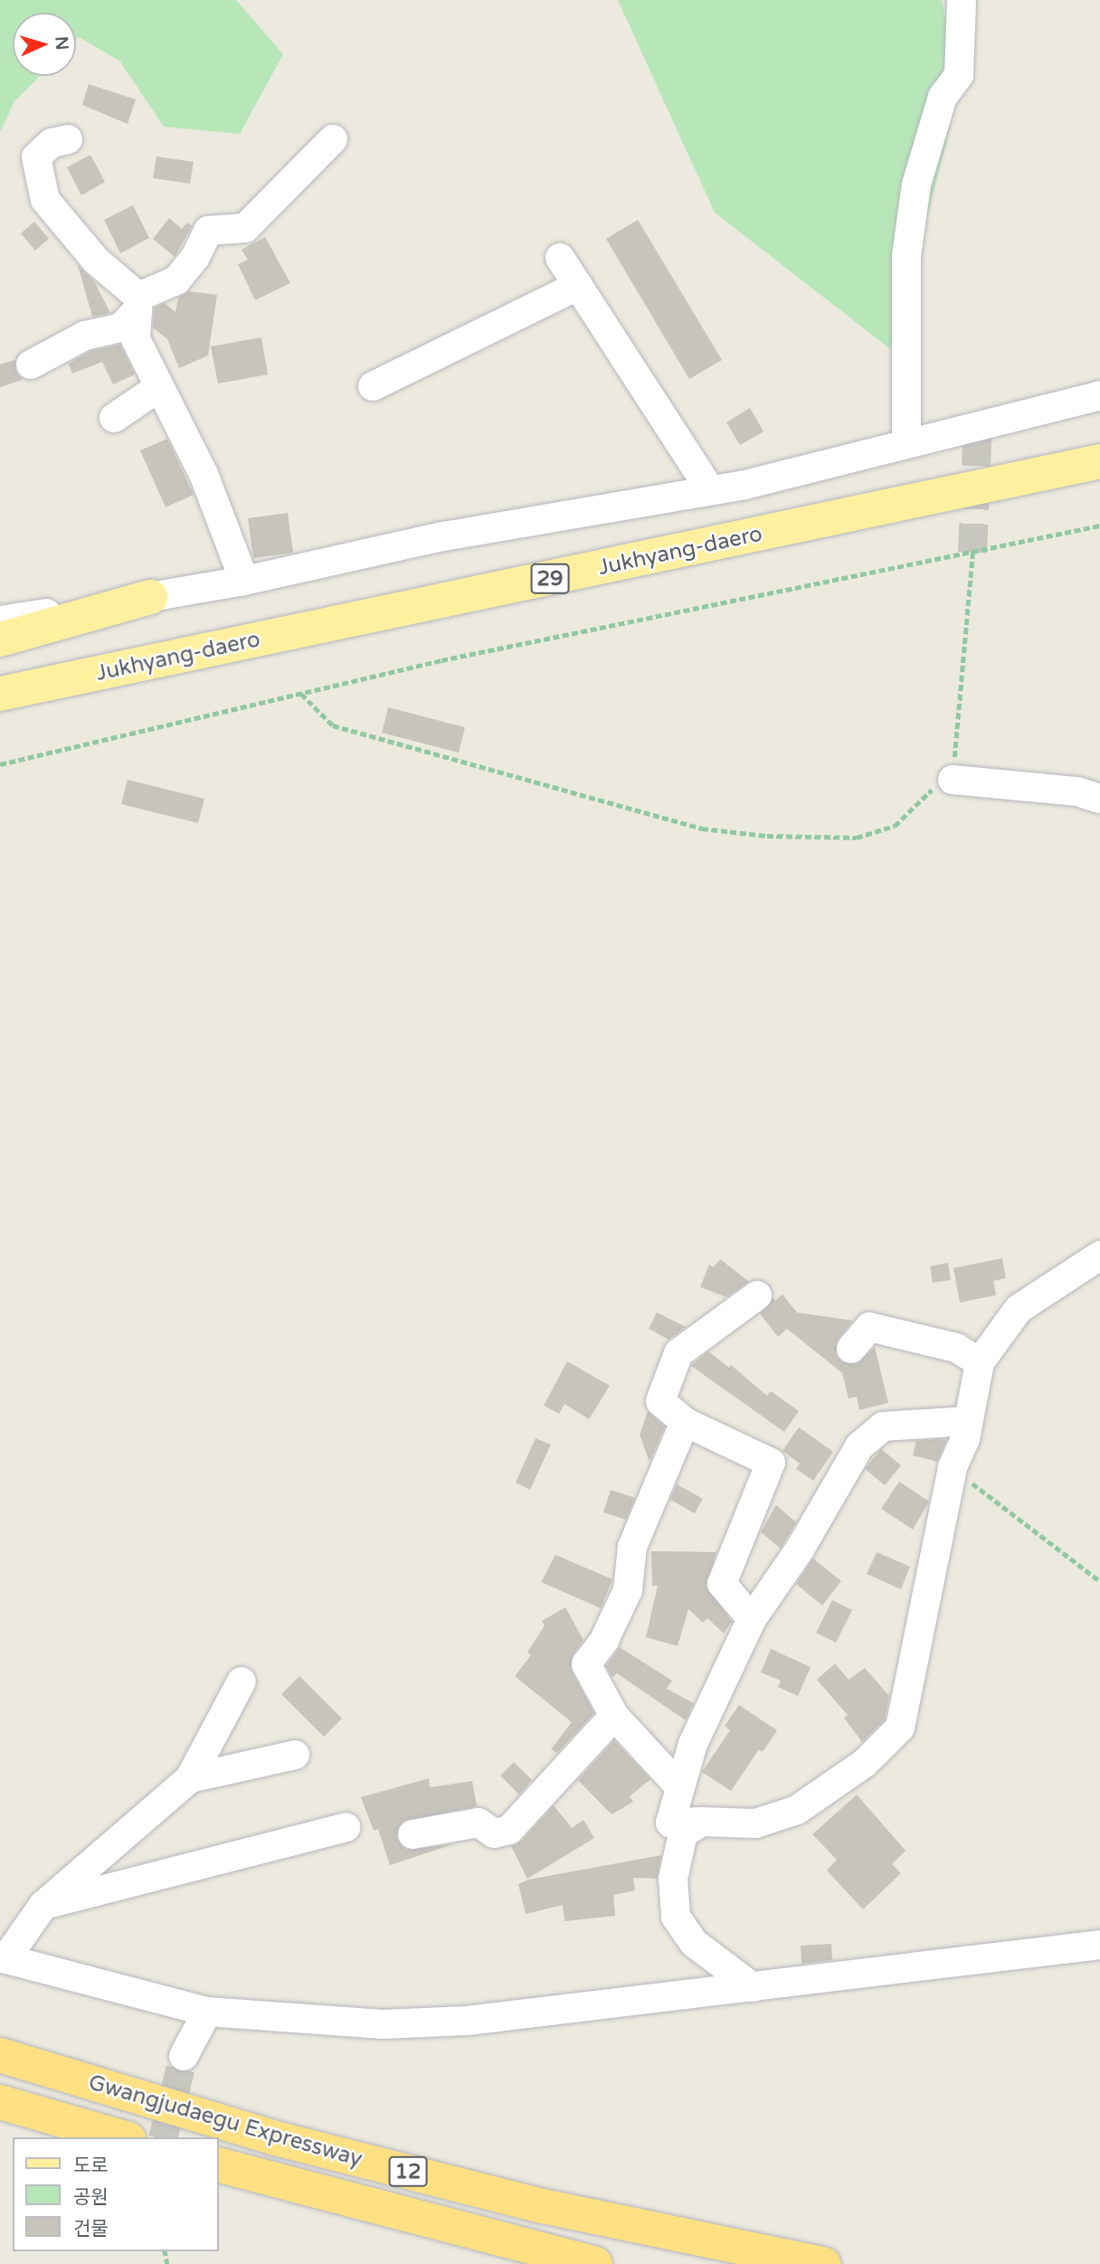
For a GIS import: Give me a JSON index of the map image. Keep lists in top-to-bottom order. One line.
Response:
{"streets":{"highway":["Gwangjudaegu Expressway","12"],"main road":["Jukhyang-daero","29"]},"legend":["도로","공원","건물"],"north":"right"}
